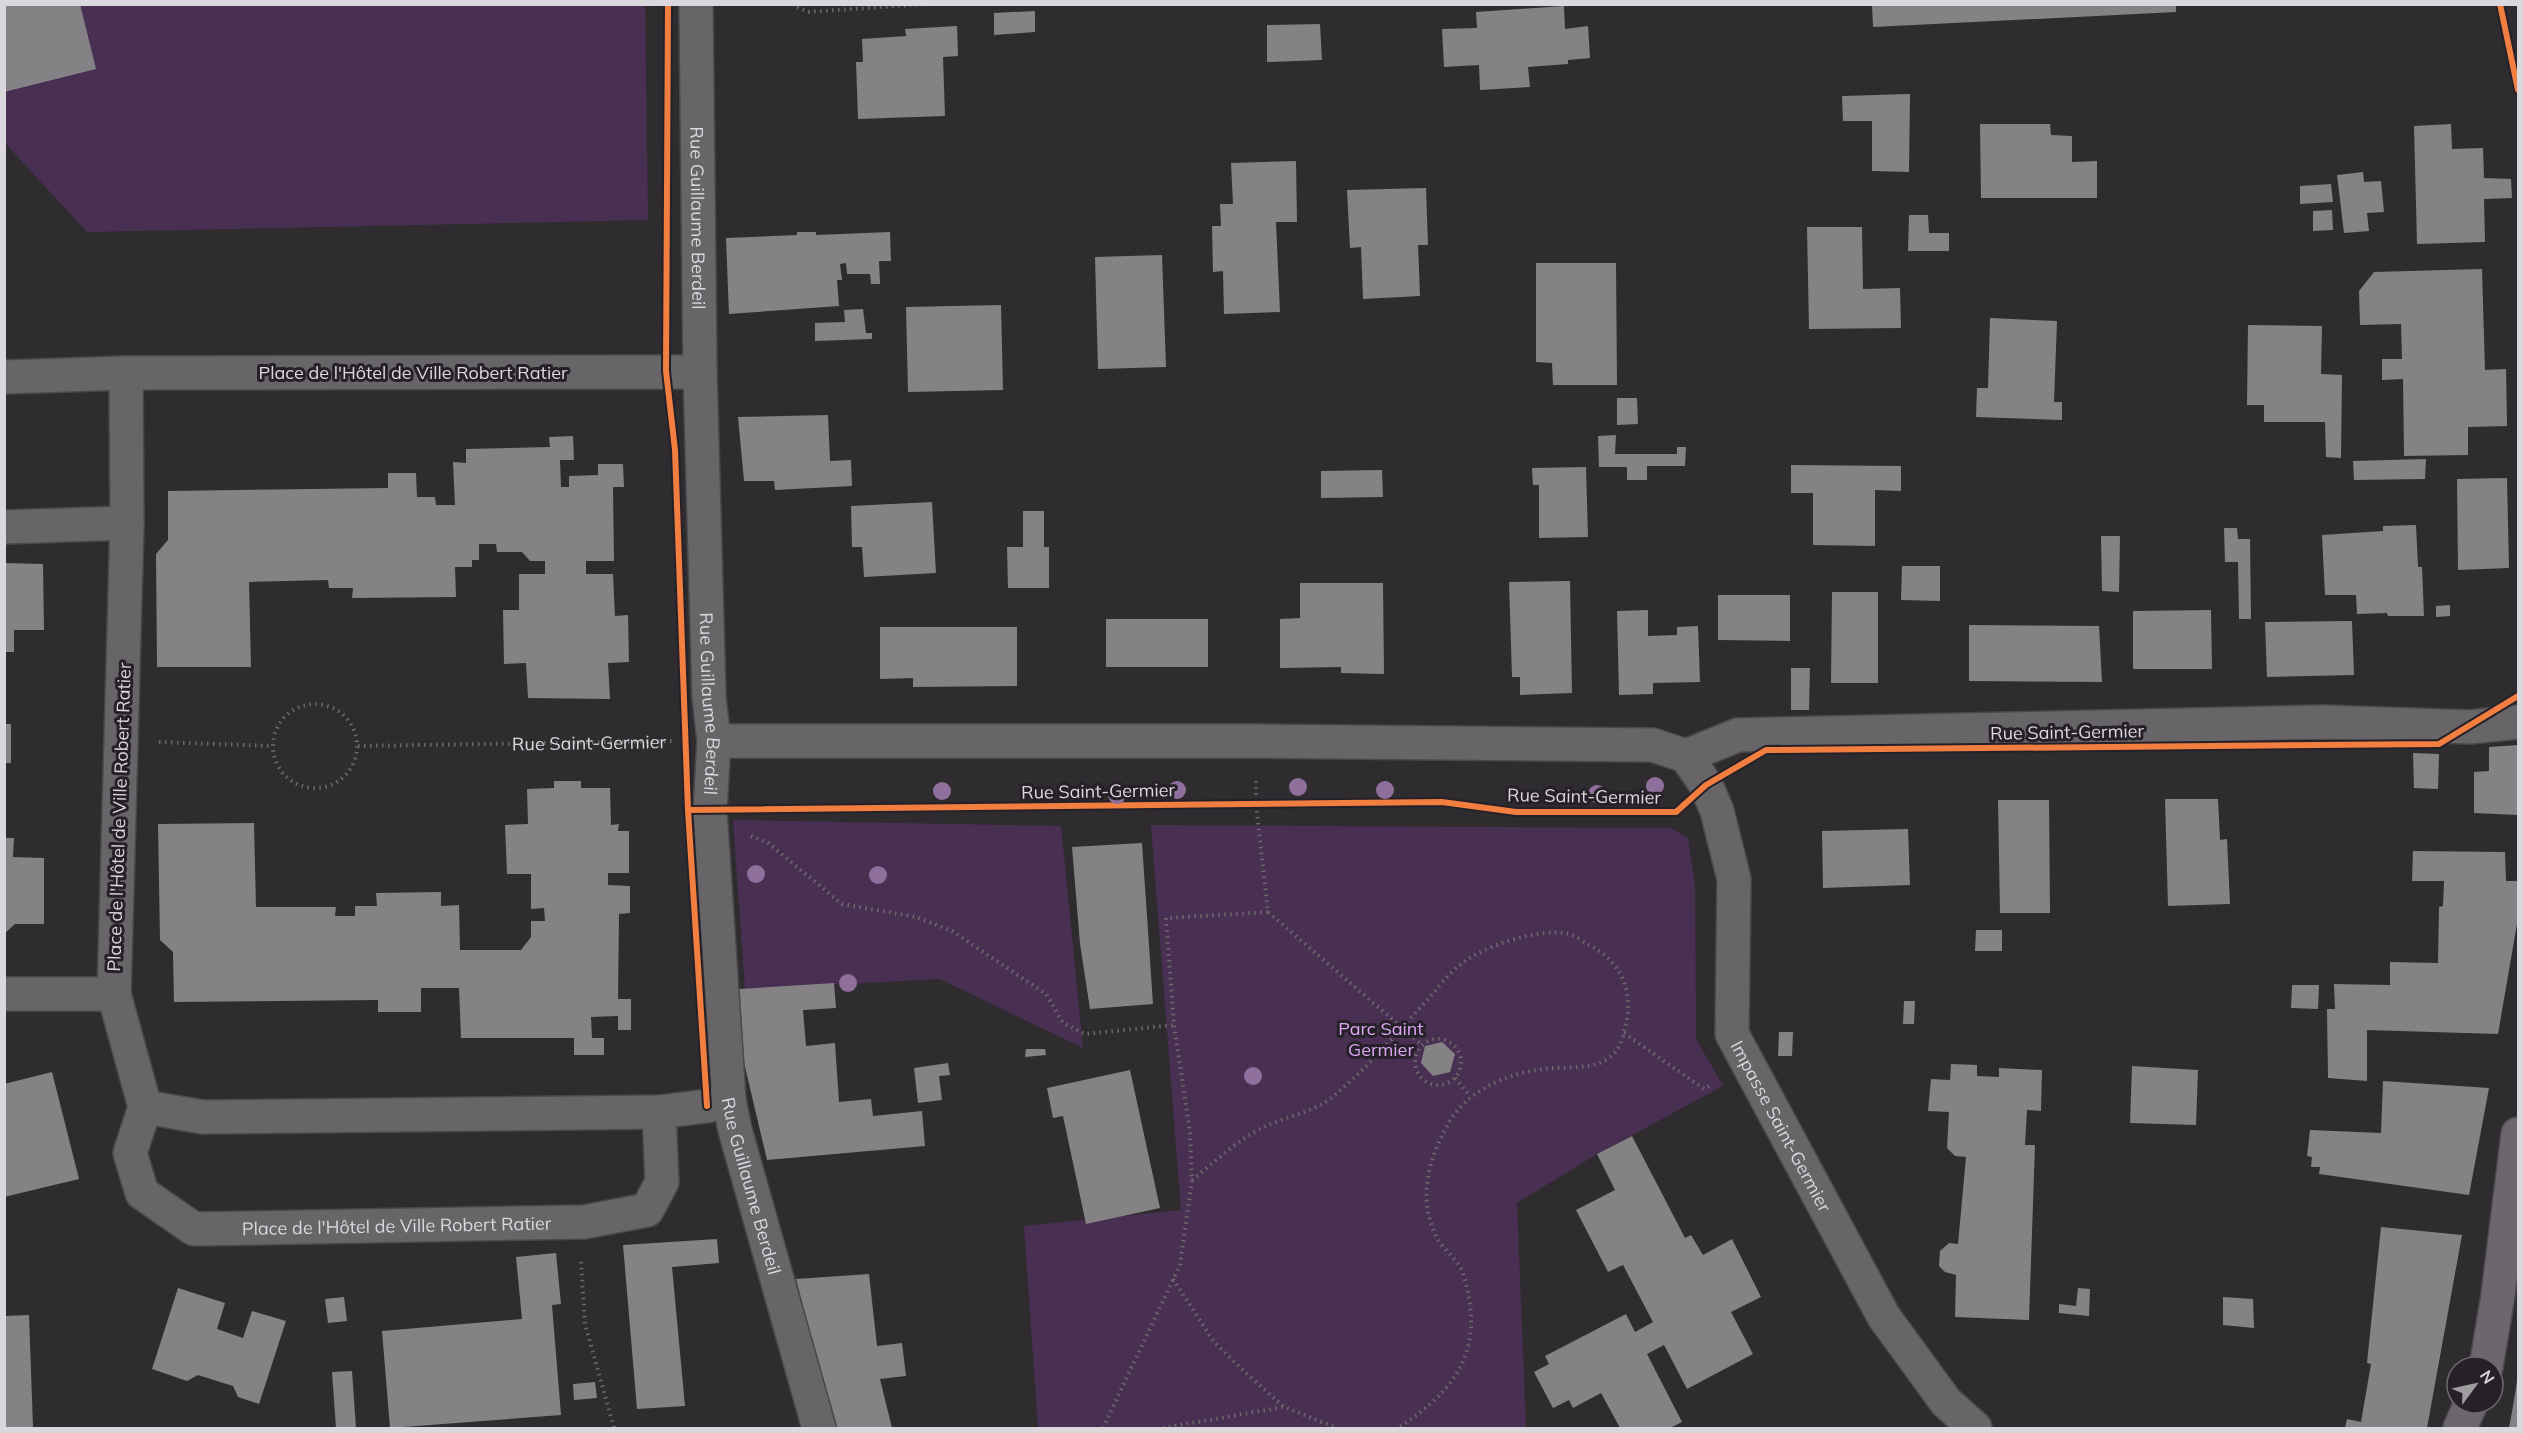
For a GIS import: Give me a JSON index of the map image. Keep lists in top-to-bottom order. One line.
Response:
{"streets":{"street":["Rue Guillaume Berdeil","Place de l'Hôtel de Ville Robert Ratier","Rue Saint-Germier","Impasse Saint-Germier"]},"crossings":[["Rue Guillaume Berdeil","Place de l'Hôtel de Ville Robert Ratier"],["Rue Guillaume Berdeil","Rue Saint-Germier"],["Rue Saint-Germier","Impasse Saint-Germier"]],"parks":["Parc Saint Germier"],"north":"top right"}
